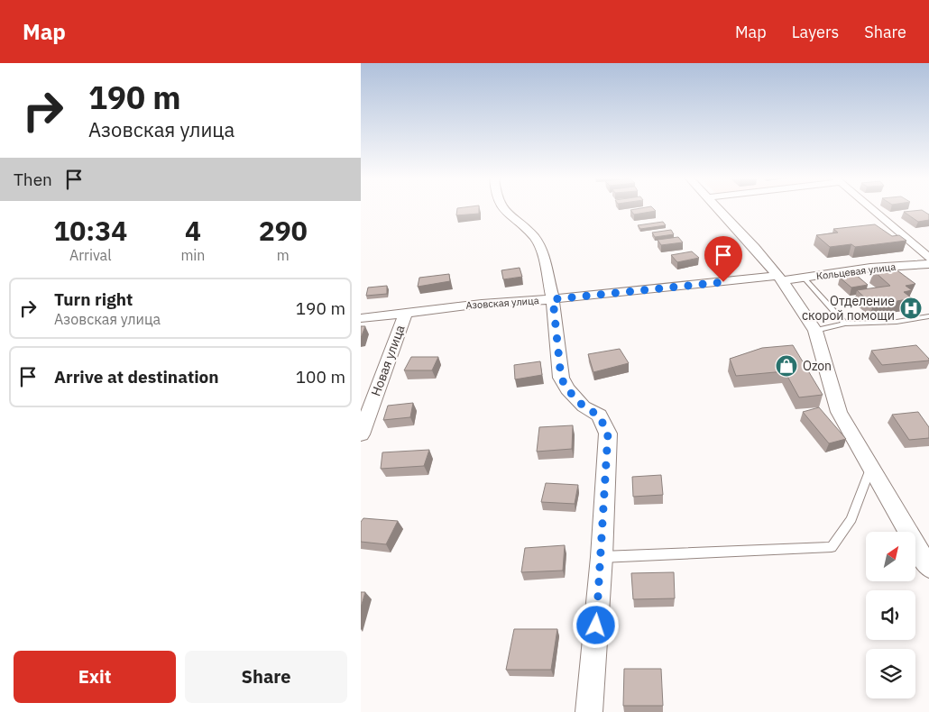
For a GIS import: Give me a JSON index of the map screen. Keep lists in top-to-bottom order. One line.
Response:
{"streets":{"street":["Кольцевая улица","Азовская улица","Новая улица"]},"crossings":[["Кольцевая улица","Азовская улица"],["Азовская улица","Новая улица"]],"places":{"hospital":["Отделение скорой помощи"],"shop":["Ozon"]},"north":"top right","page":{"header":"Map","nav":["Map","Layers","Share"],"turn":["190 m","Азовская улица"],"then":"Then","eta":["10:34","Arrival","4","min","290","m"],"list":[{"name":"Turn right","note":"Азовская улица","value":"190 m"},{"name":"Arrive at destination","value":"100 m"}],"buttons":["Exit","Share"]}}
